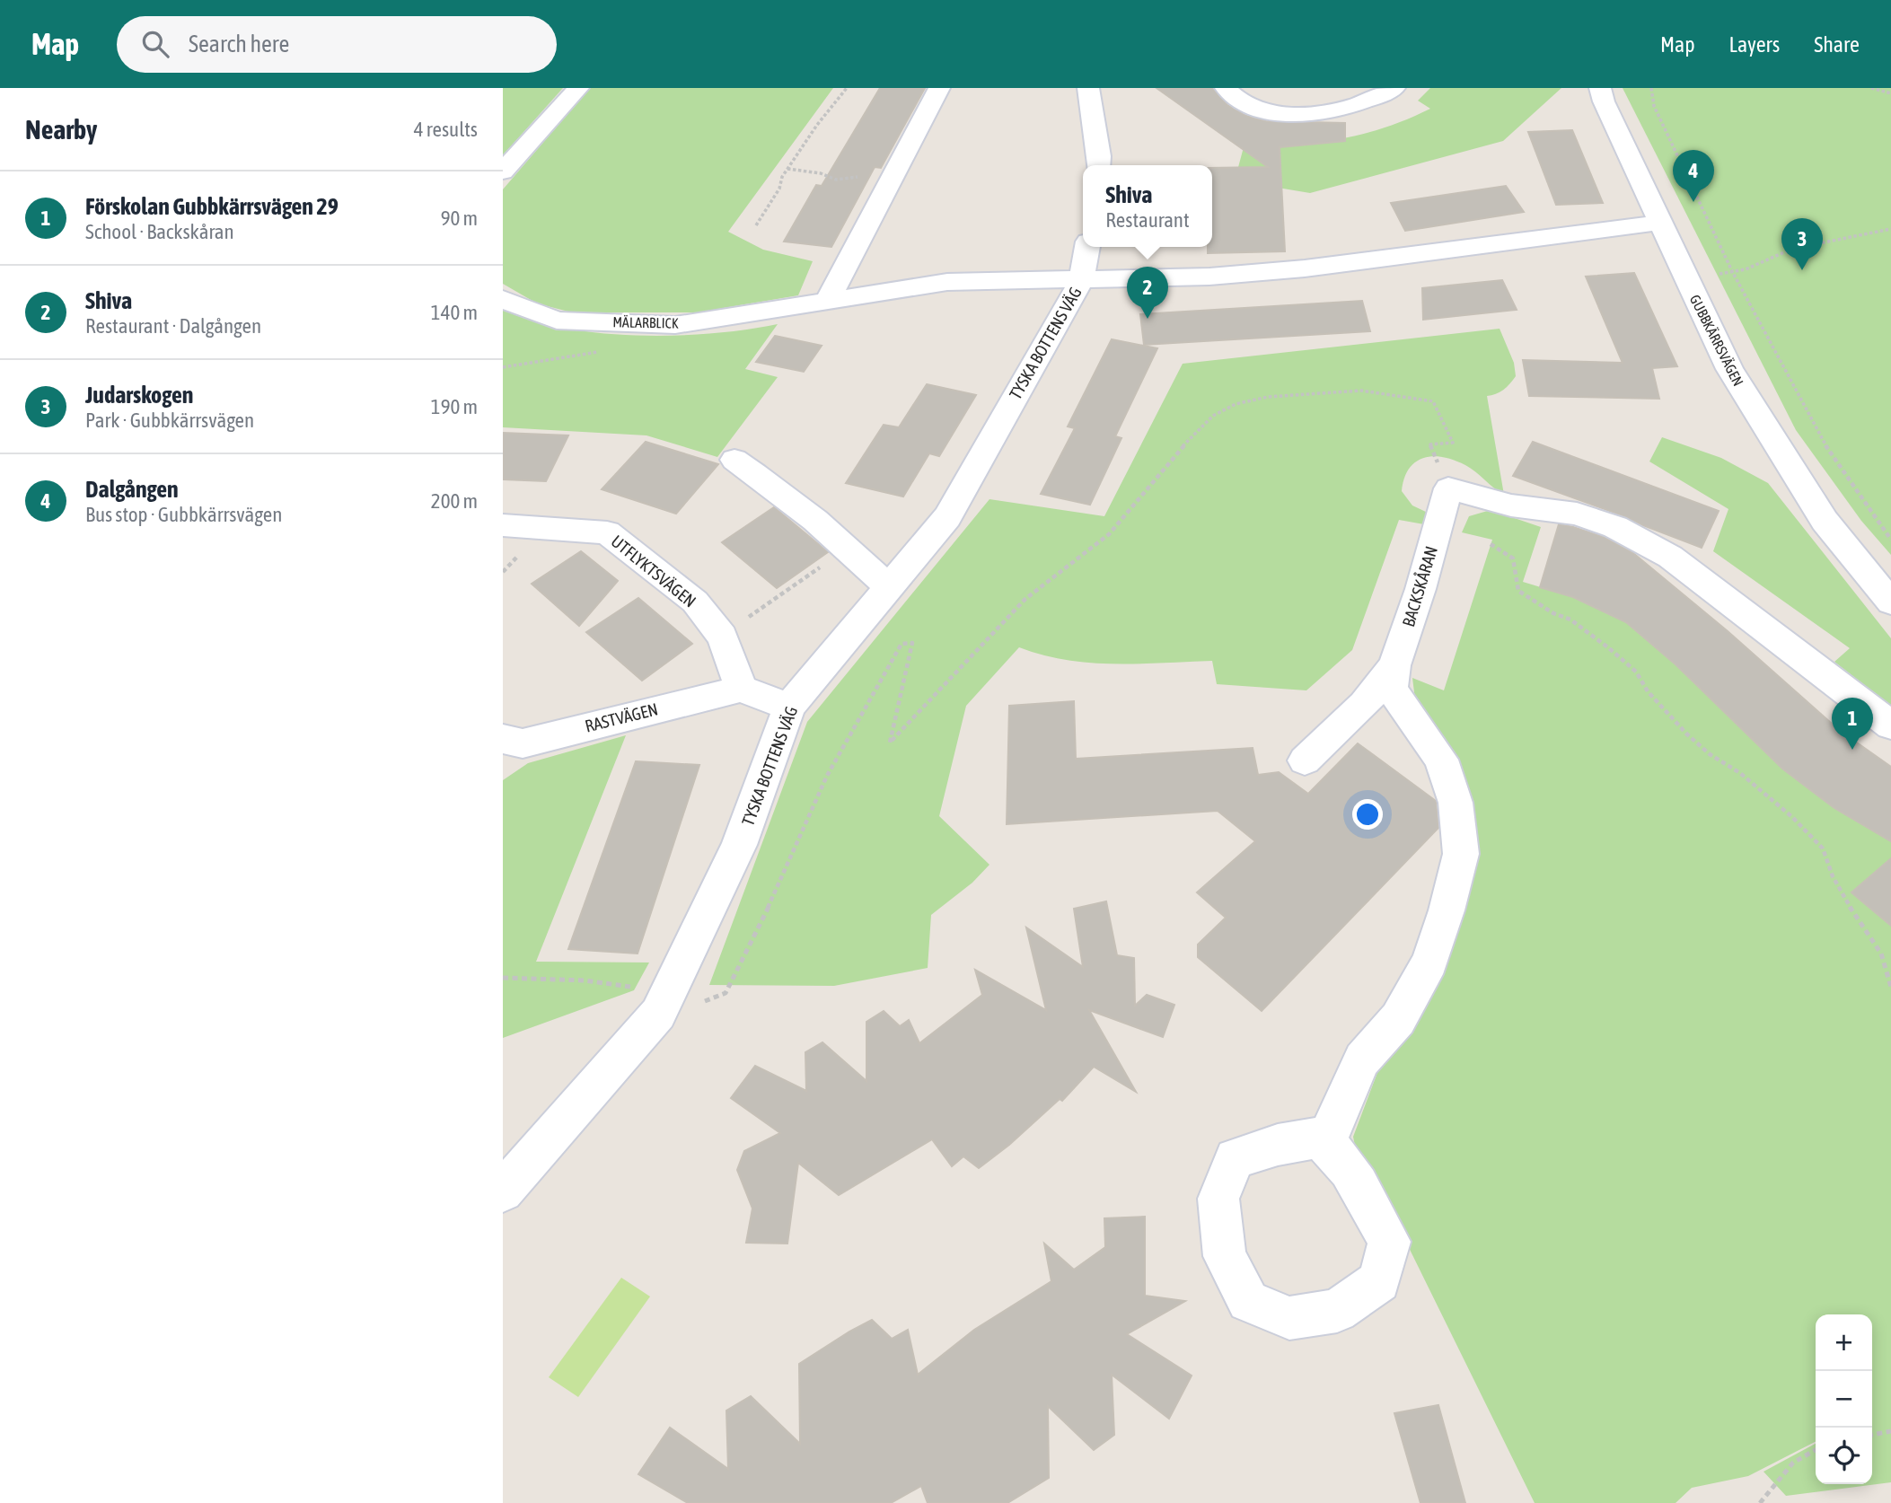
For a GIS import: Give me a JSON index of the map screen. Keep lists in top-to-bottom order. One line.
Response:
{"streets":{"street":["MÄLARBLICK","GUBBKÄRRSVÄGEN","TYSKA BOTTENS VÄG","UTFLYKTSVÄGEN","BACKSKÅRAN","RASTVÄGEN"]},"crossings":[["MÄLARBLICK","GUBBKÄRRSVÄGEN"],["MÄLARBLICK","TYSKA BOTTENS VÄG"],["UTFLYKTSVÄGEN","RASTVÄGEN"]],"page":{"header":"Map","search":"Search here","nav":["Map","Layers","Share"],"heading":["Nearby","4 results"],"pins":["4","3","2","1"],"popup":["Shiva","Restaurant"],"list":[{"mark":"1","name":"Förskolan Gubbkärrsvägen 29","note":"School · Backskåran","value":"90 m"},{"mark":"2","name":"Shiva","note":"Restaurant · Dalgången","value":"140 m"},{"mark":"3","name":"Judarskogen","note":"Park · Gubbkärrsvägen","value":"190 m"},{"mark":"4","name":"Dalgången","note":"Bus stop · Gubbkärrsvägen","value":"200 m"}],"map_buttons":["+","−"]}}
